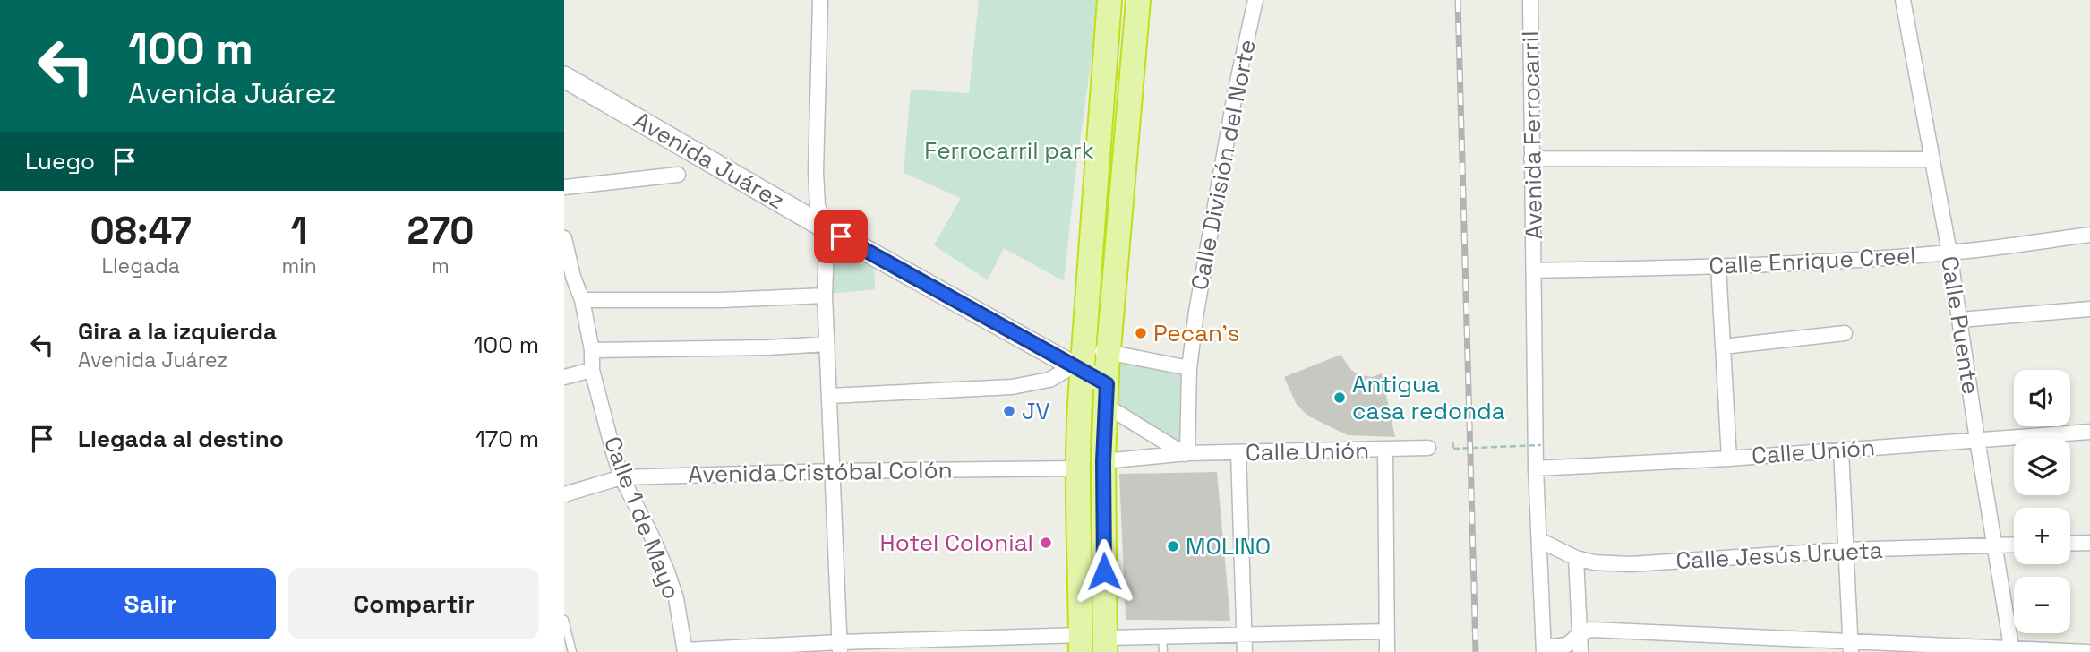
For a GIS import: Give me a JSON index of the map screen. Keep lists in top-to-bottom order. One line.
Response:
{"streets":{"main road":["Avenida Juárez"],"street":["Avenida Ferrocarril","Calle División del Norte","Calle Enrique Creel","Calle Puente","Calle Unión","Avenida Cristóbal Colón","Calle 1 de Mayo","Calle Jesús Urueta"]},"crossings":[["Avenida Ferrocarril","Calle Enrique Creel"],["Avenida Ferrocarril","Calle Unión"],["Avenida Ferrocarril","Calle Jesús Urueta"],["Calle Enrique Creel","Calle Puente"],["Calle Puente","Calle Unión"],["Calle Puente","Calle Jesús Urueta"],["Avenida Cristóbal Colón","Calle 1 de Mayo"]],"parks":["Ferrocarril park"],"places":["Pecan's","Antigua casa redonda","JV","Hotel Colonial","MOLINO"],"page":{"turn":["100 m","Avenida Juárez"],"then":"Luego","eta":["08:47","Llegada","1","min","270","m"],"list":[{"name":"Gira a la izquierda","note":"Avenida Juárez","value":"100 m"},{"name":"Llegada al destino","value":"170 m"}],"map_buttons":["+","−"],"buttons":["Salir","Compartir"]}}
